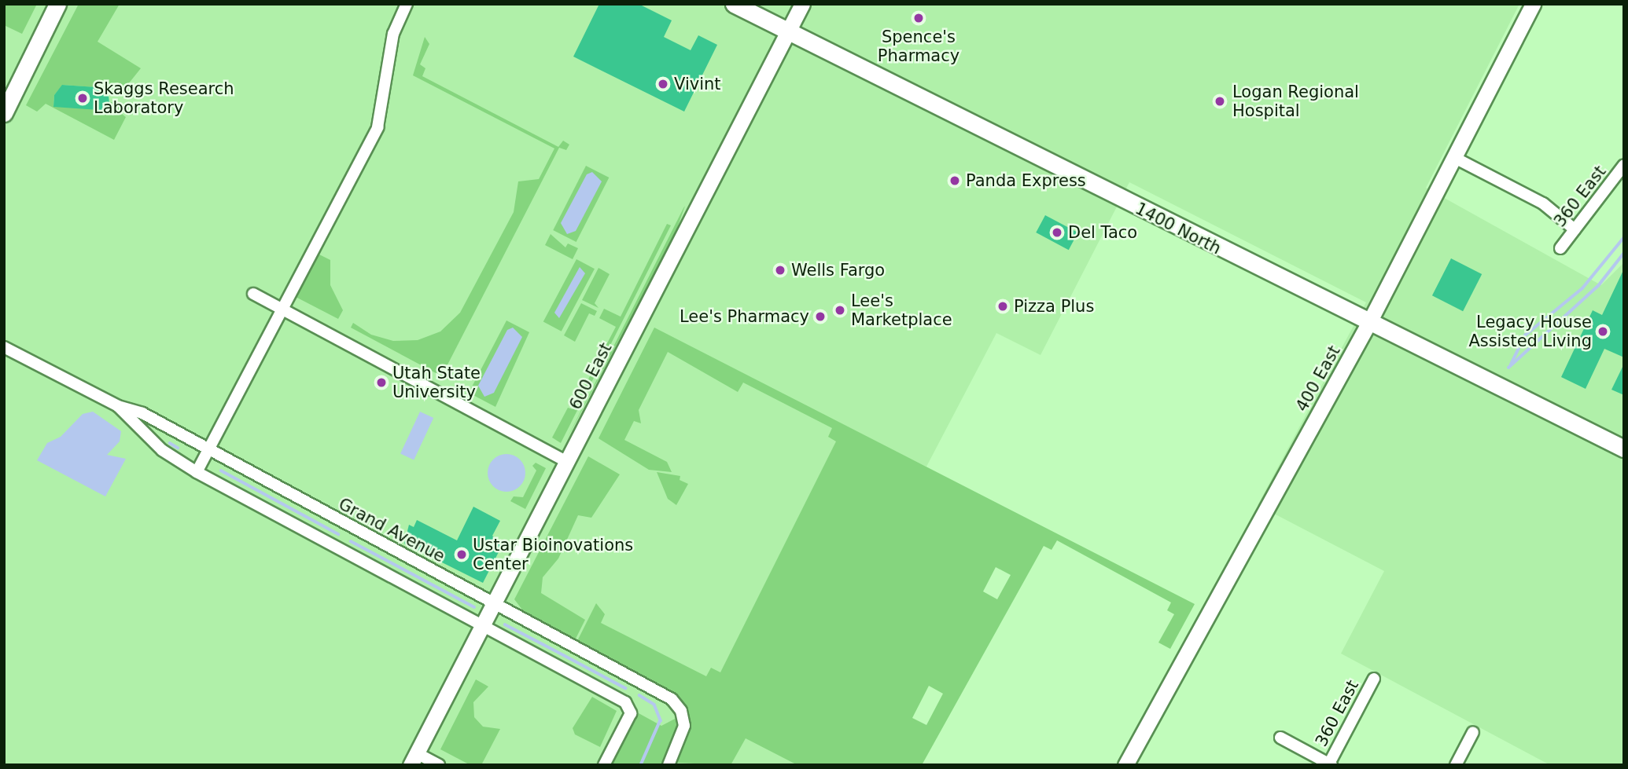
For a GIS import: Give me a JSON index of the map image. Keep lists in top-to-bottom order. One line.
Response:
{"streets":{"main road":["1400 North"],"street":["360 East","600 East","400 East","Grand Avenue"]},"crossings":[["1400 North","600 East"],["1400 North","400 East"],["600 East","Grand Avenue"]],"places":["Spence's Pharmacy","Vivint","Skaggs Research Laboratory","Logan Regional Hospital","Panda Express","Del Taco","Wells Fargo","Pizza Plus","Lee's Marketplace","Lee's Pharmacy","Legacy House Assisted Living","Utah State University","Ustar Bioinovations Center"]}
